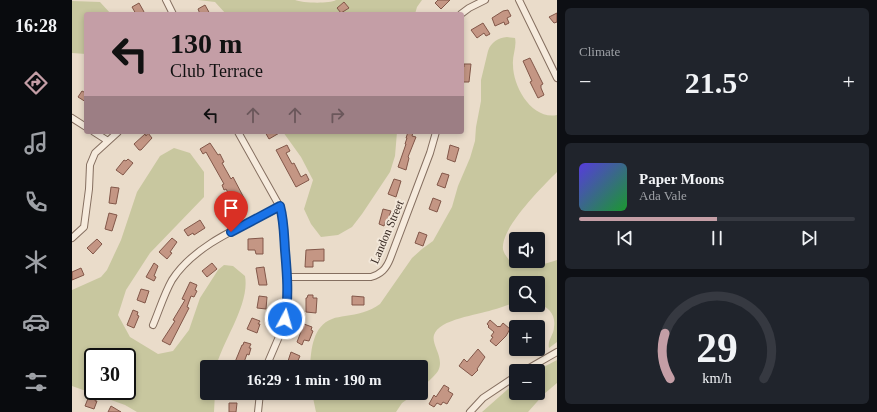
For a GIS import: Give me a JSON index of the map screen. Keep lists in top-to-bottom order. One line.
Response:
{"streets":{"street":["Landon Street"]},"page":{"tabs":"16:28","tile":"Climate","turn":["130 m","Club Terrace"],"heat":["−","21.5°","+"],"song":["Paper Moons","Ada Vale"],"map_buttons":["+","−"],"limit":"30","trip":"16:29 · 1 min · 190 m","gauge":["29","km/h"]}}
